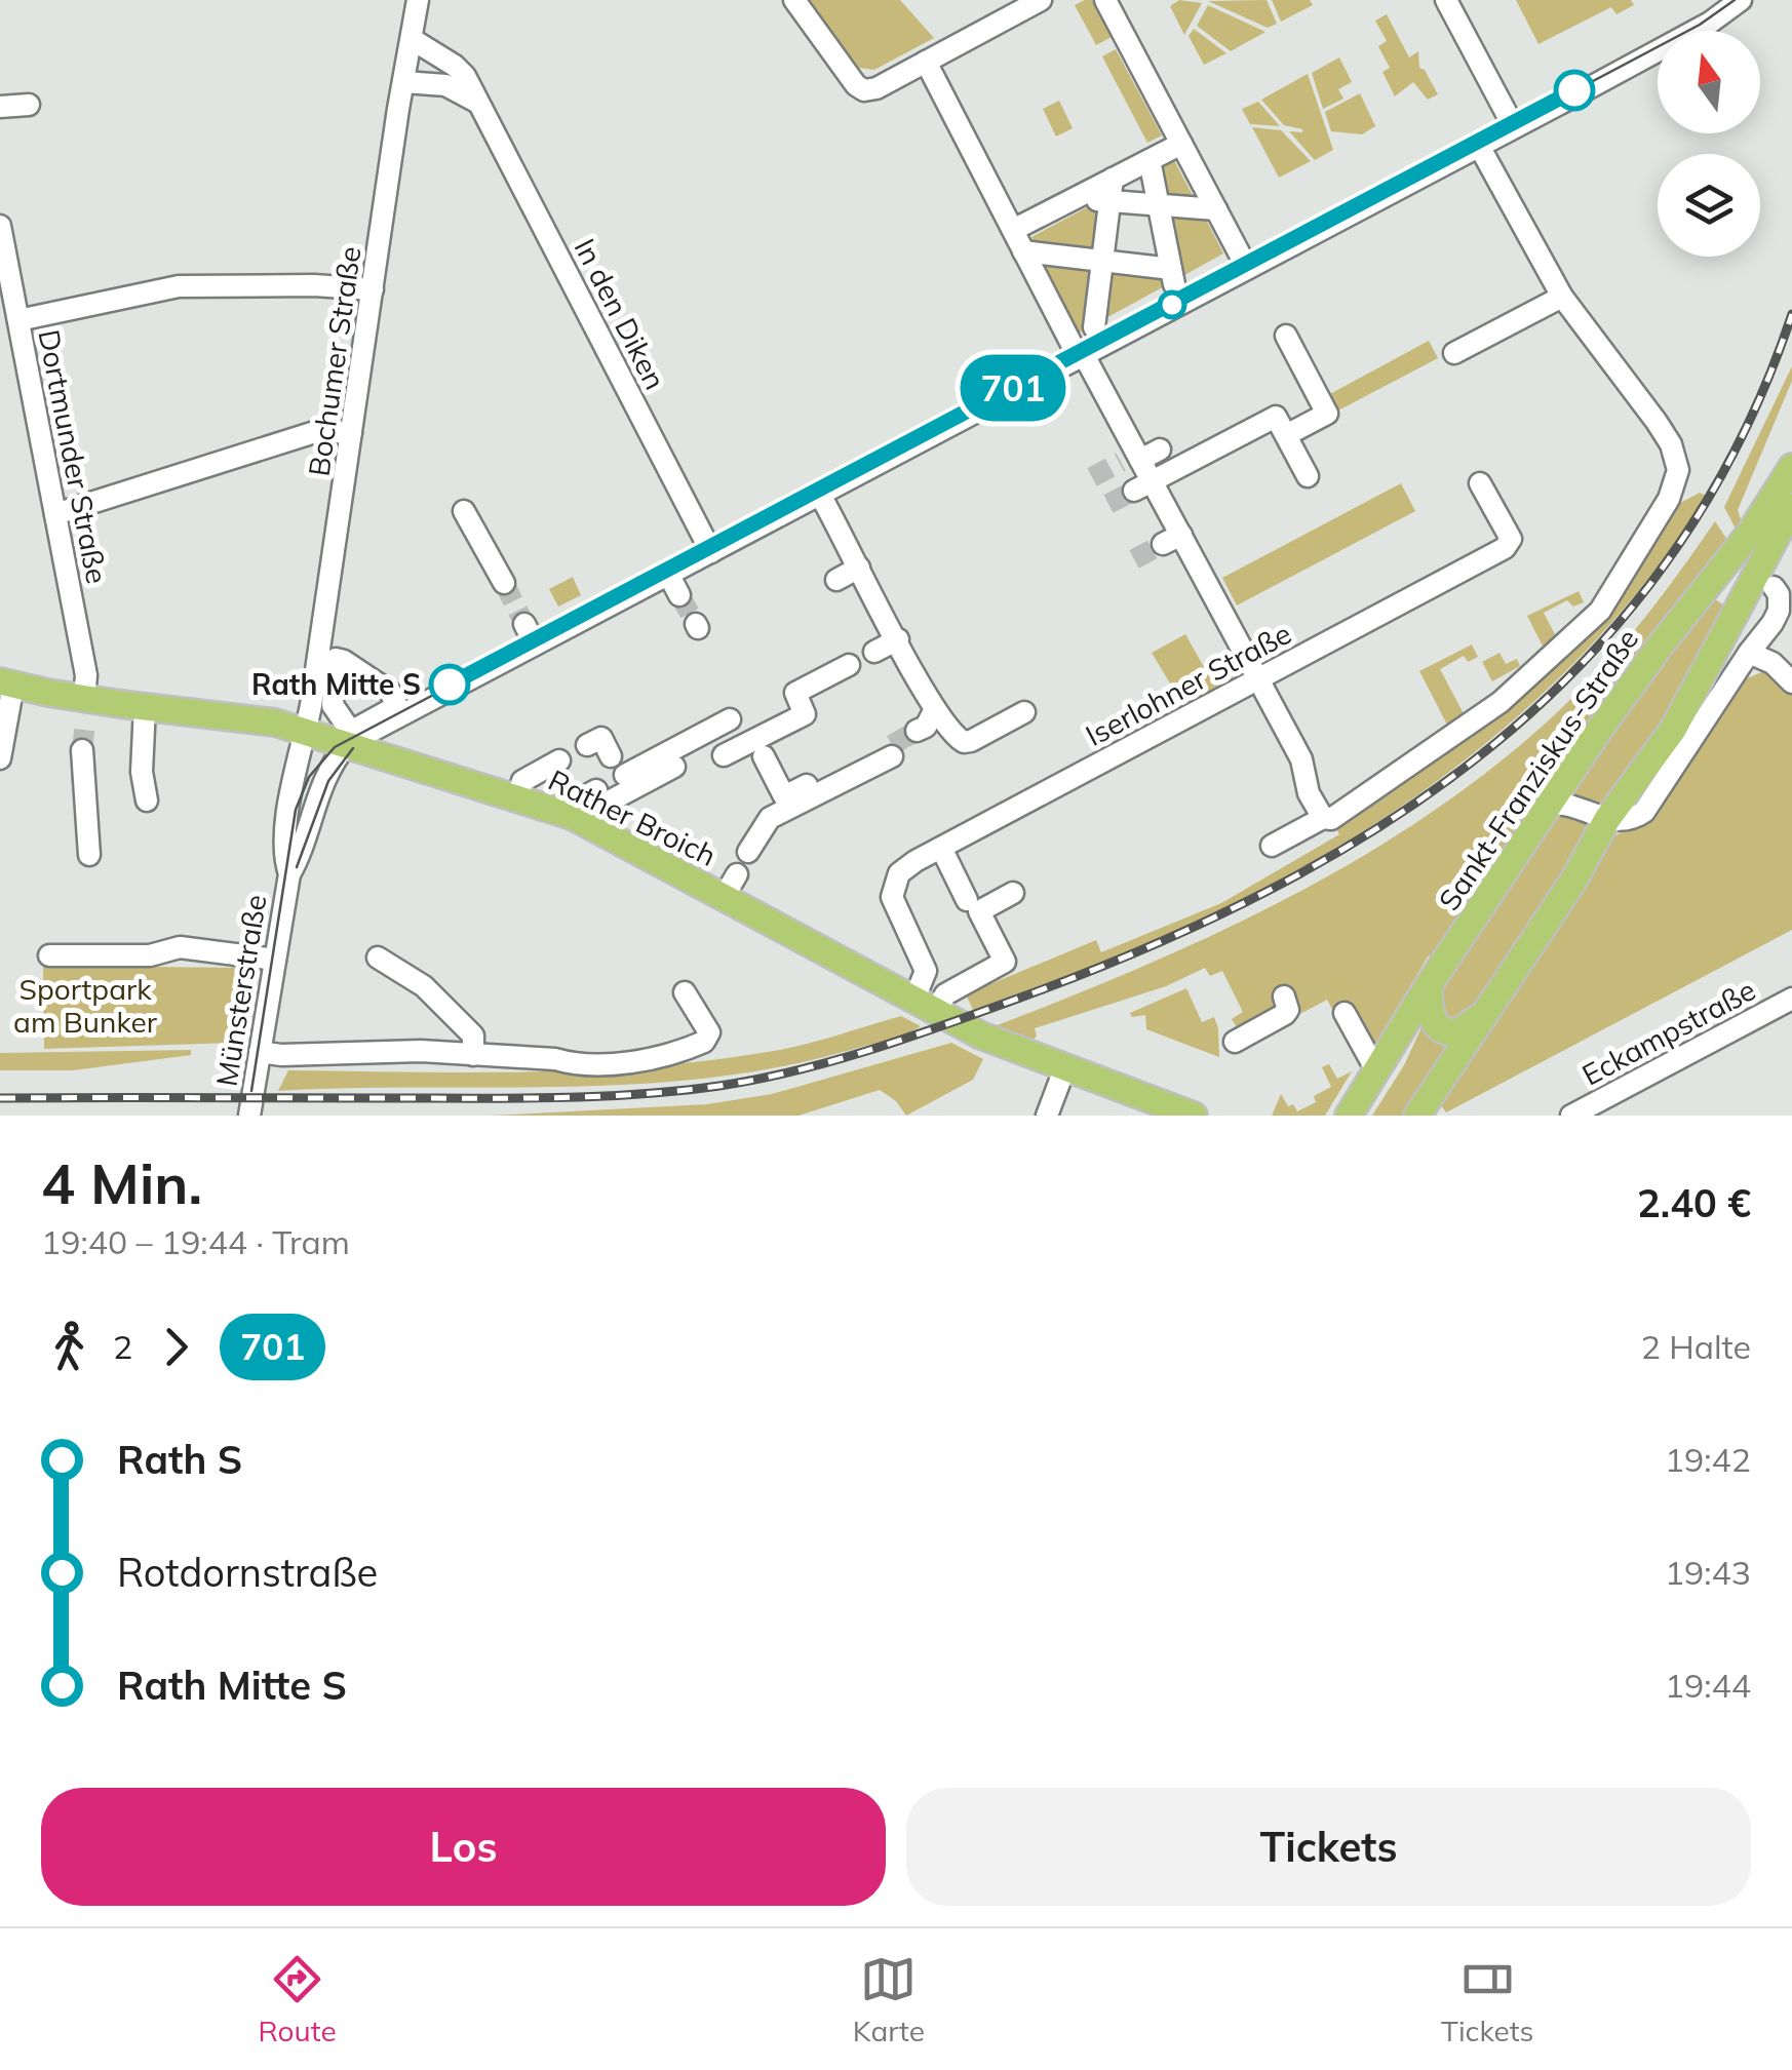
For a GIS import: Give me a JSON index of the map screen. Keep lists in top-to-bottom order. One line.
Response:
{"streets":{"main road":["Sankt-Franziskus-Straße","Rather Broich"],"street":["In den Diken","Bochumer Straße","Dortmunder Straße","Iserlohner Straße","Münsterstraße","Eckampstraße"]},"crossings":[["In den Diken","Bochumer Straße"],["Bochumer Straße","Rather Broich"],["Bochumer Straße","Münsterstraße"],["Dortmunder Straße","Rather Broich"],["Iserlohner Straße","Rather Broich"],["Rather Broich","Münsterstraße"]],"parks":["Sportpark am Bunker"],"places":["Rath Mitte S"],"lines":["tram line 701"],"north":"top","page":{"on_map":"701","heading":["4 Min.","19:40 – 19:44 · Tram","2.40 €"],"legs":["2","701","2 Halte"],"list":[{"name":"Rath S","value":"19:42"},{"name":"Rotdornstraße","value":"19:43"},{"name":"Rath Mitte S","value":"19:44"}],"buttons":["Los","Tickets"],"tabs":["Route","Karte","Tickets"]}}
